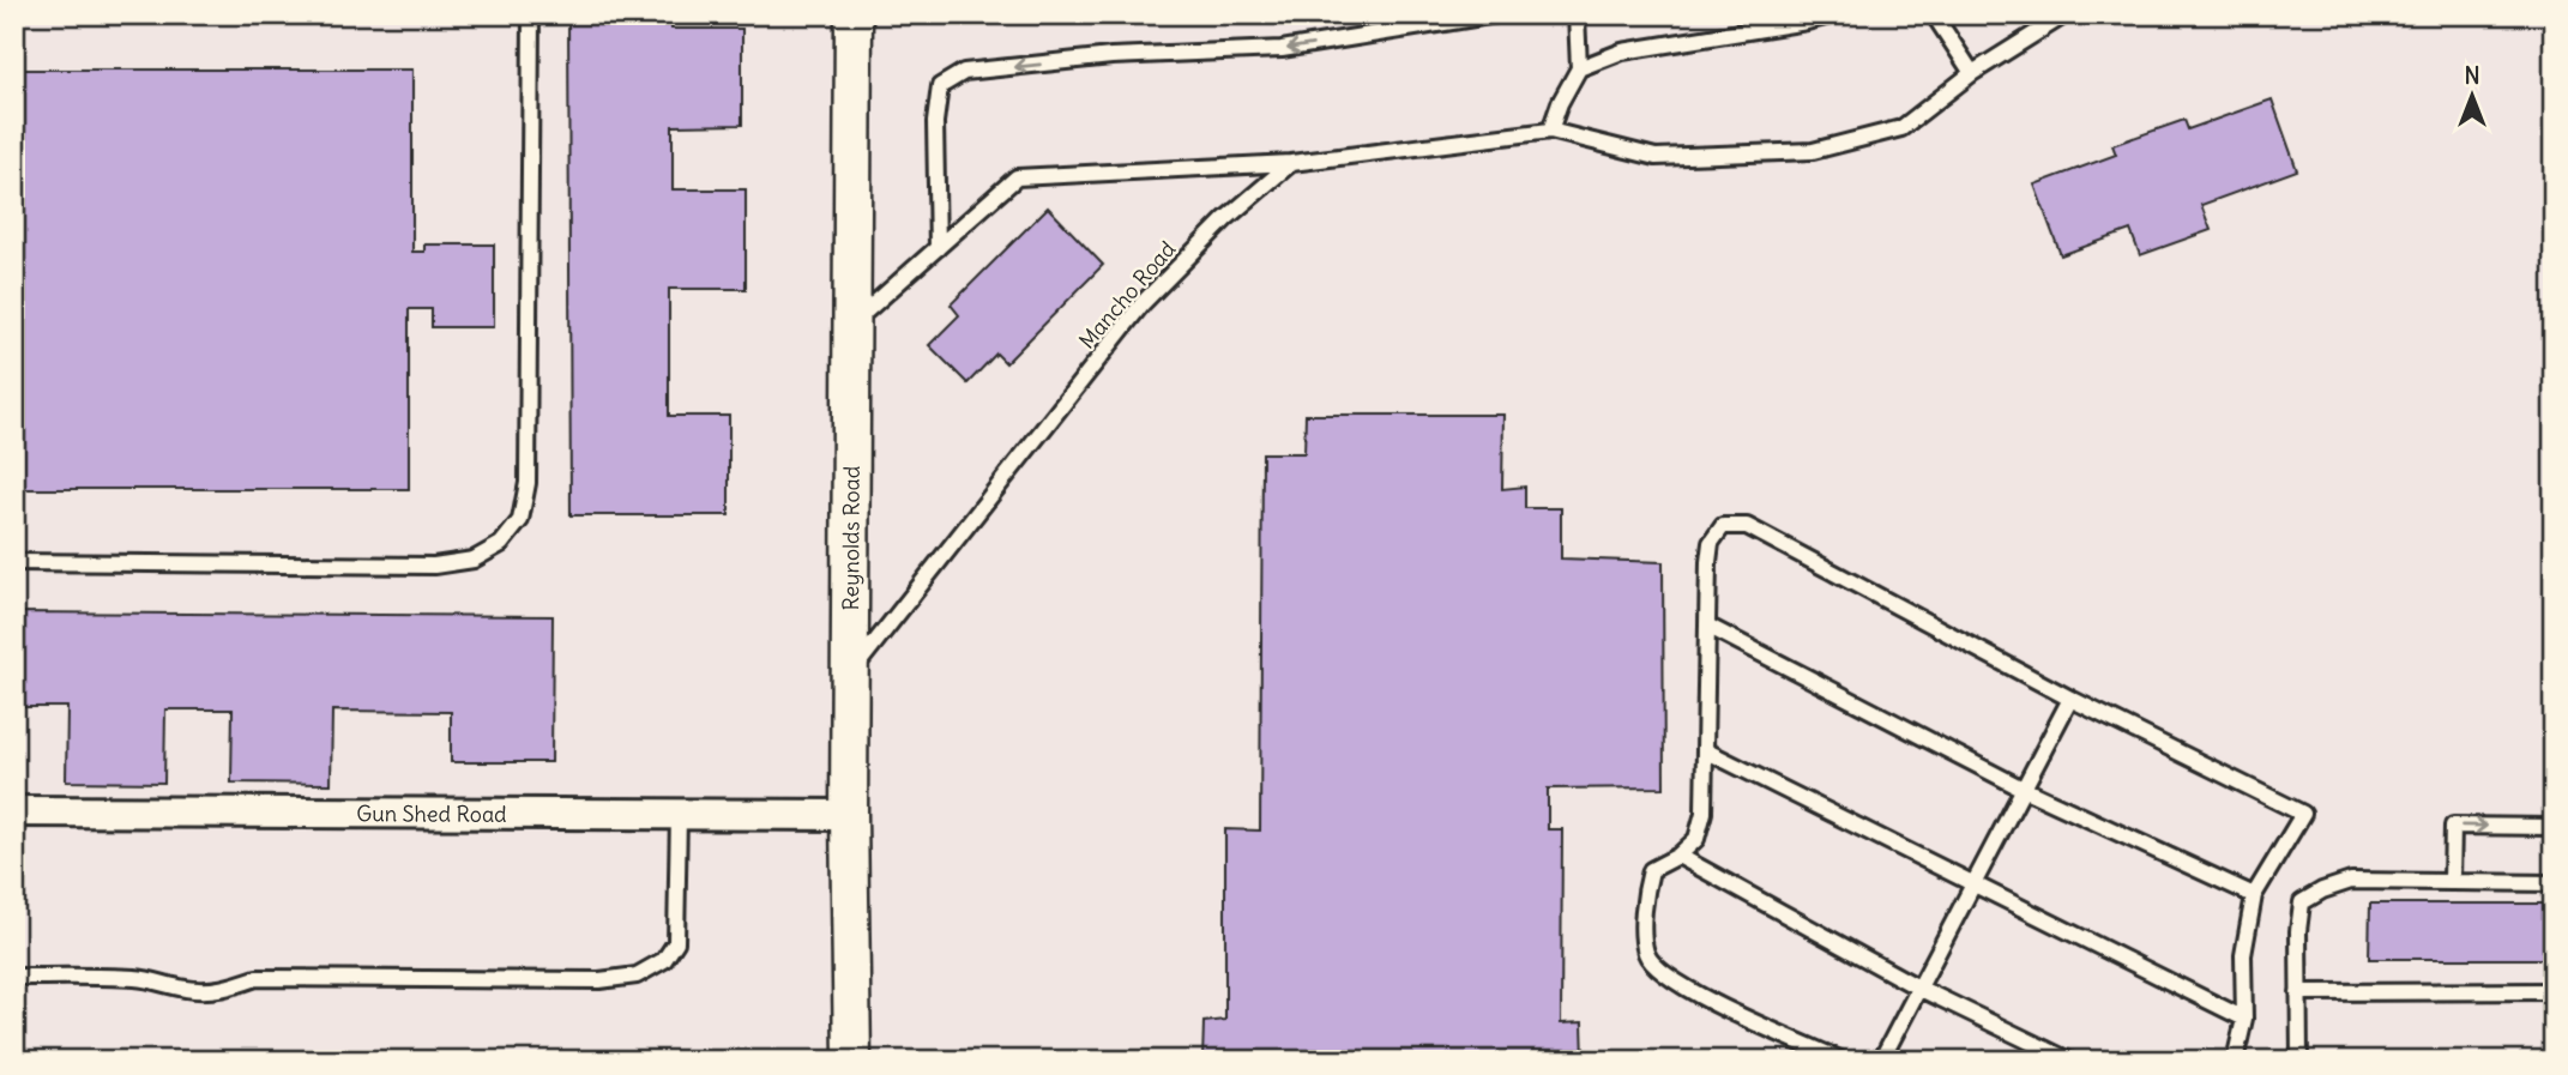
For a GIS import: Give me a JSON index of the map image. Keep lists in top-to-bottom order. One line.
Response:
{"streets":{"street":["Reynolds Road","Gun Shed Road"],"lane":["Mancho Road"]},"crossings":[["Mancho Road","Reynolds Road"],["Reynolds Road","Gun Shed Road"]],"north":"top"}
